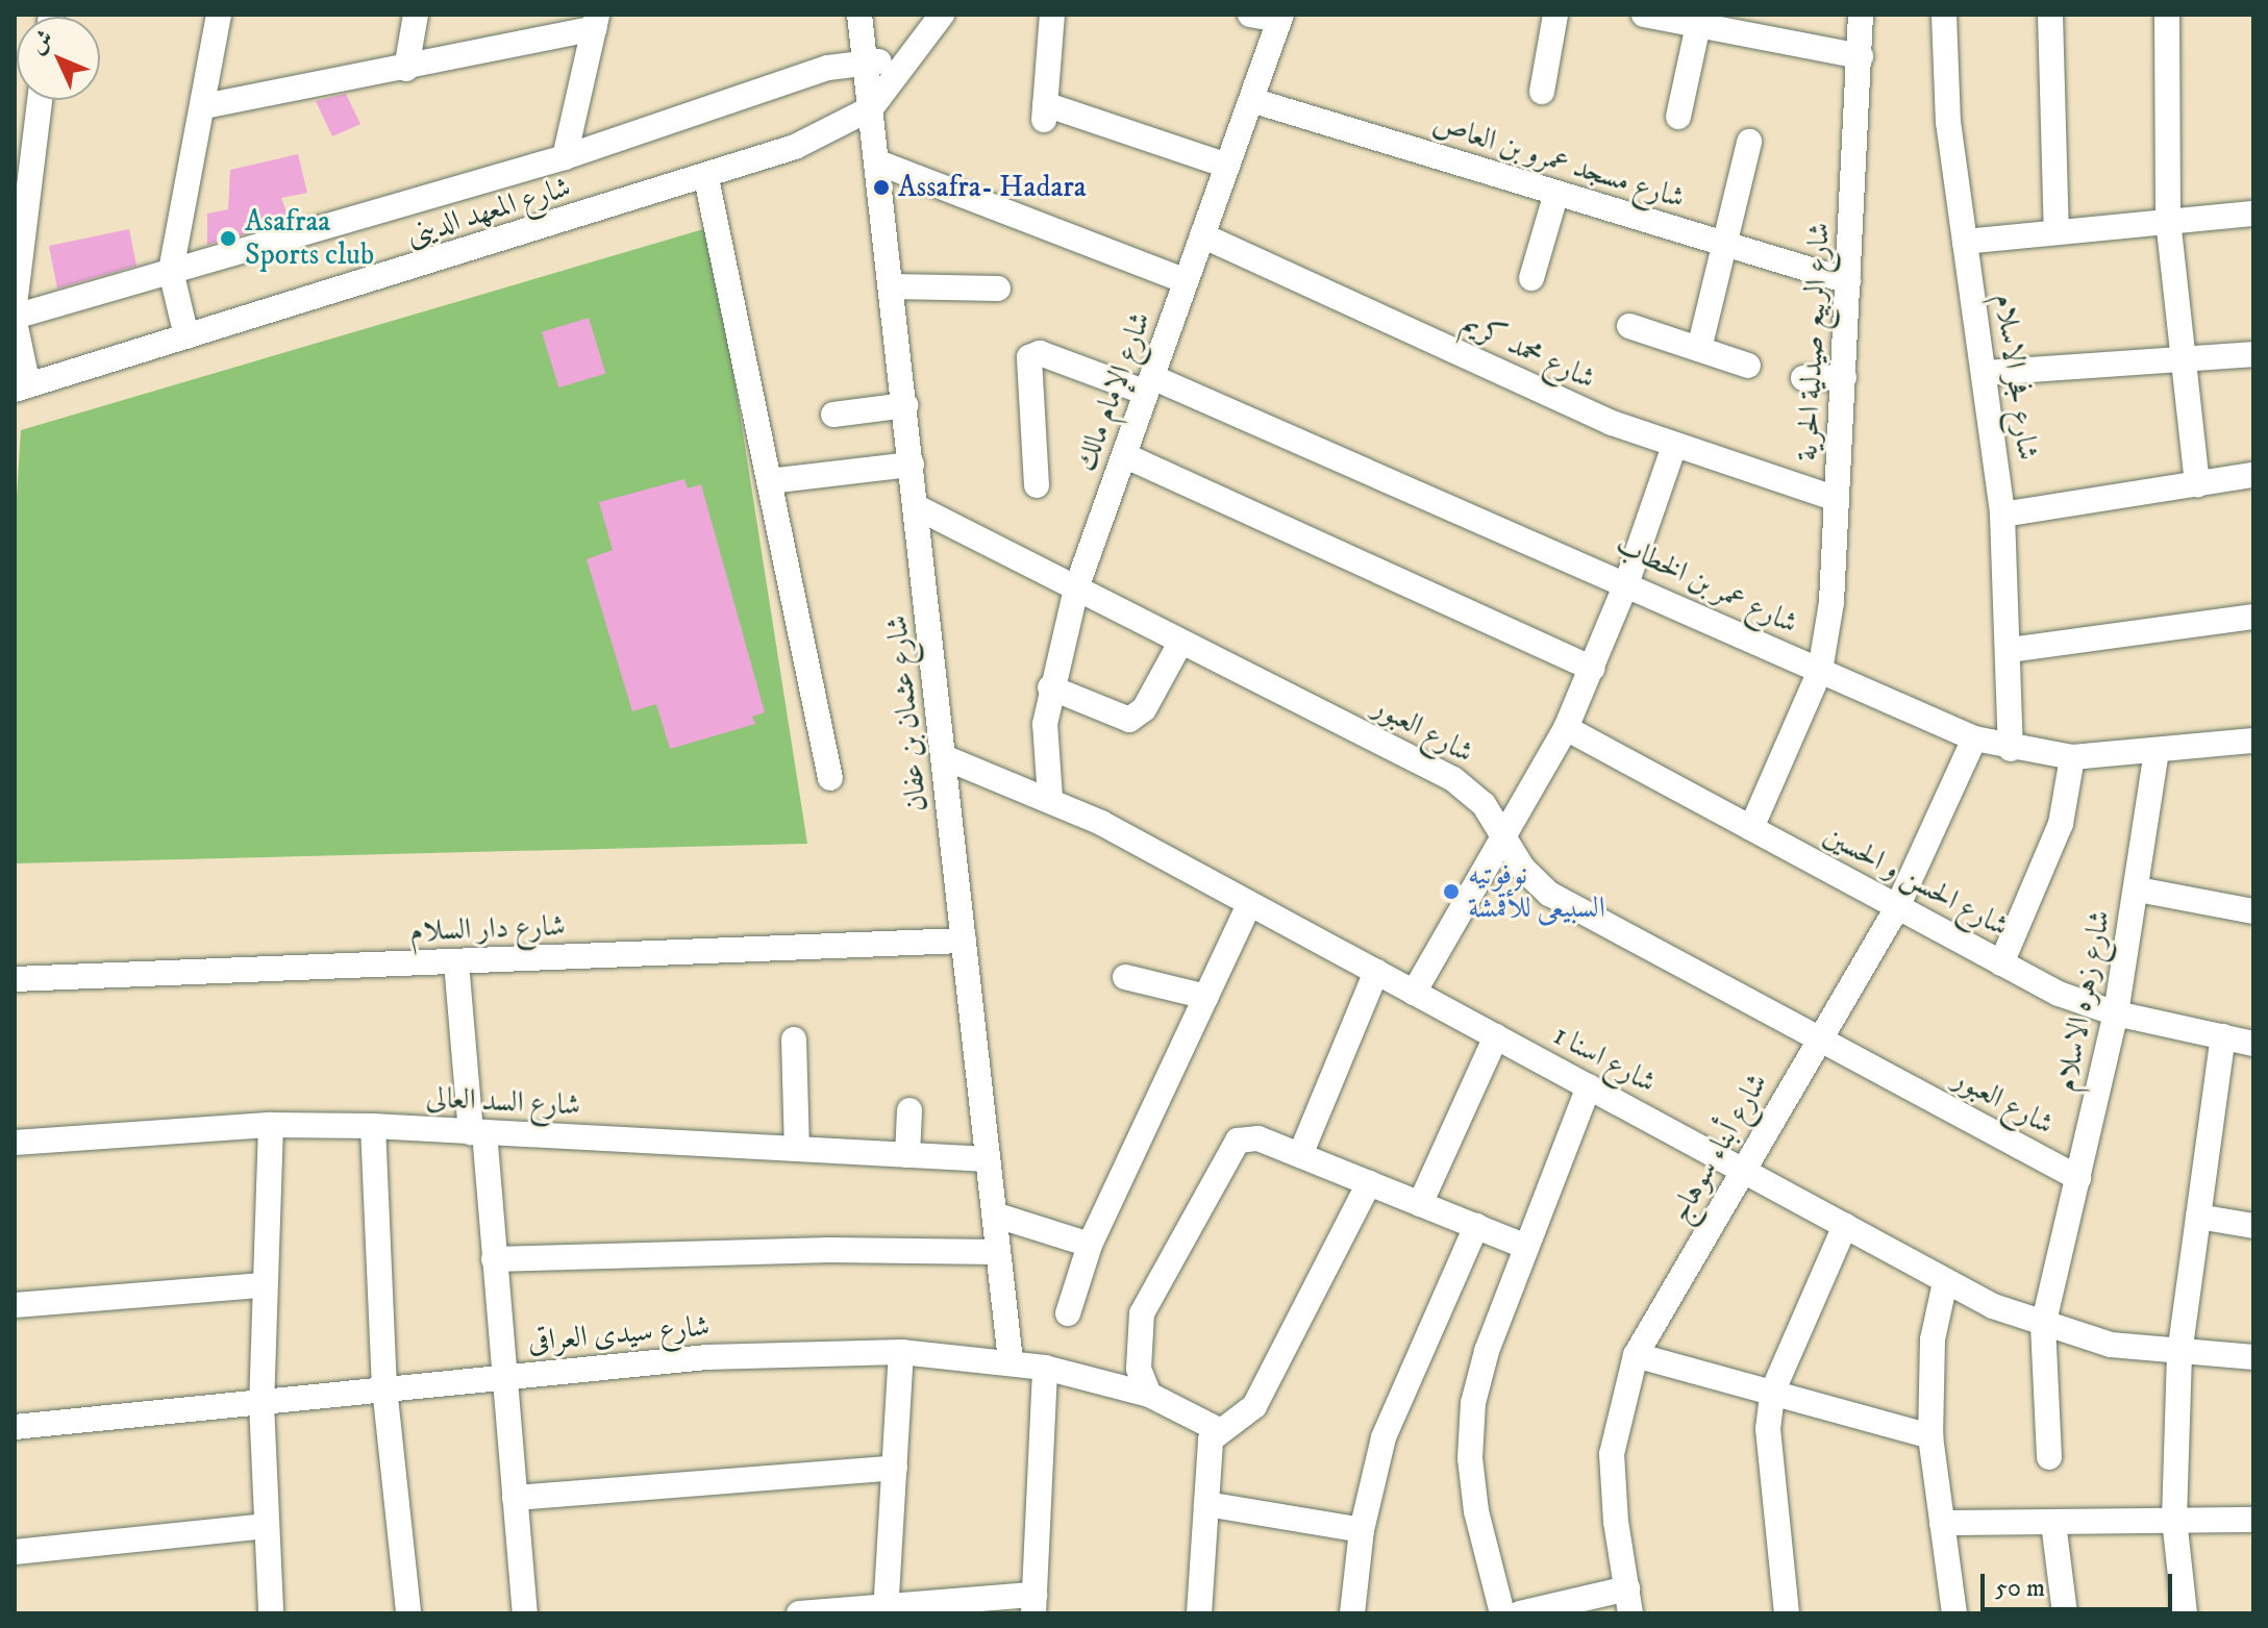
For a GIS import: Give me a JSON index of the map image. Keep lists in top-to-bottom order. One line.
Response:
{"streets":{"street":["شارع مسجد عمرو بن العاص","شارع المعهد الدينى","شارع الربيع صيدلية الحرية","شارع محمد كريم","شارع فجر الاسلام","شارع الإمام مالك","شارع عمر بن الخطاب","شارع عثمان بن عفان","شارع العبور","شارع الحسن و الحسين","شارع دار السلام","شارع زهره الاسلام","شارع اسنا 1","شارع السد العالى","شارع أبناء سوهاج","شارع سيدى العراقى"]},"crossings":[["شارع مسجد عمرو بن العاص","شارع الربيع صيدلية الحرية"],["شارع مسجد عمرو بن العاص","شارع الإمام مالك"],["شارع المعهد الدينى","شارع عثمان بن عفان"],["شارع الربيع صيدلية الحرية","شارع محمد كريم"],["شارع الربيع صيدلية الحرية","شارع عمر بن الخطاب"],["شارع الربيع صيدلية الحرية","شارع الحسن و الحسين"],["شارع محمد كريم","شارع الإمام مالك"],["شارع فجر الاسلام","شارع عمر بن الخطاب"],["شارع الإمام مالك","شارع عمر بن الخطاب"],["شارع الإمام مالك","شارع العبور"],["شارع الإمام مالك","شارع اسنا 1"],["شارع عمر بن الخطاب","شارع زهره الاسلام"],["شارع عمر بن الخطاب","شارع أبناء سوهاج"],["شارع عثمان بن عفان","شارع العبور"],["شارع عثمان بن عفان","شارع دار السلام"],["شارع عثمان بن عفان","شارع اسنا 1"],["شارع عثمان بن عفان","شارع السد العالى"],["شارع عثمان بن عفان","شارع سيدى العراقى"],["شارع العبور","شارع زهره الاسلام"],["شارع العبور","شارع أبناء سوهاج"],["شارع الحسن و الحسين","شارع زهره الاسلام"],["شارع الحسن و الحسين","شارع أبناء سوهاج"],["شارع زهره الاسلام","شارع اسنا 1"],["شارع اسنا 1","شارع أبناء سوهاج"]],"places":["Assafra- Hadara","Asafraa Sports club","نوفوتيه السبيعى للأقمشة"],"scale_bar":"50 m","north":"top left"}
